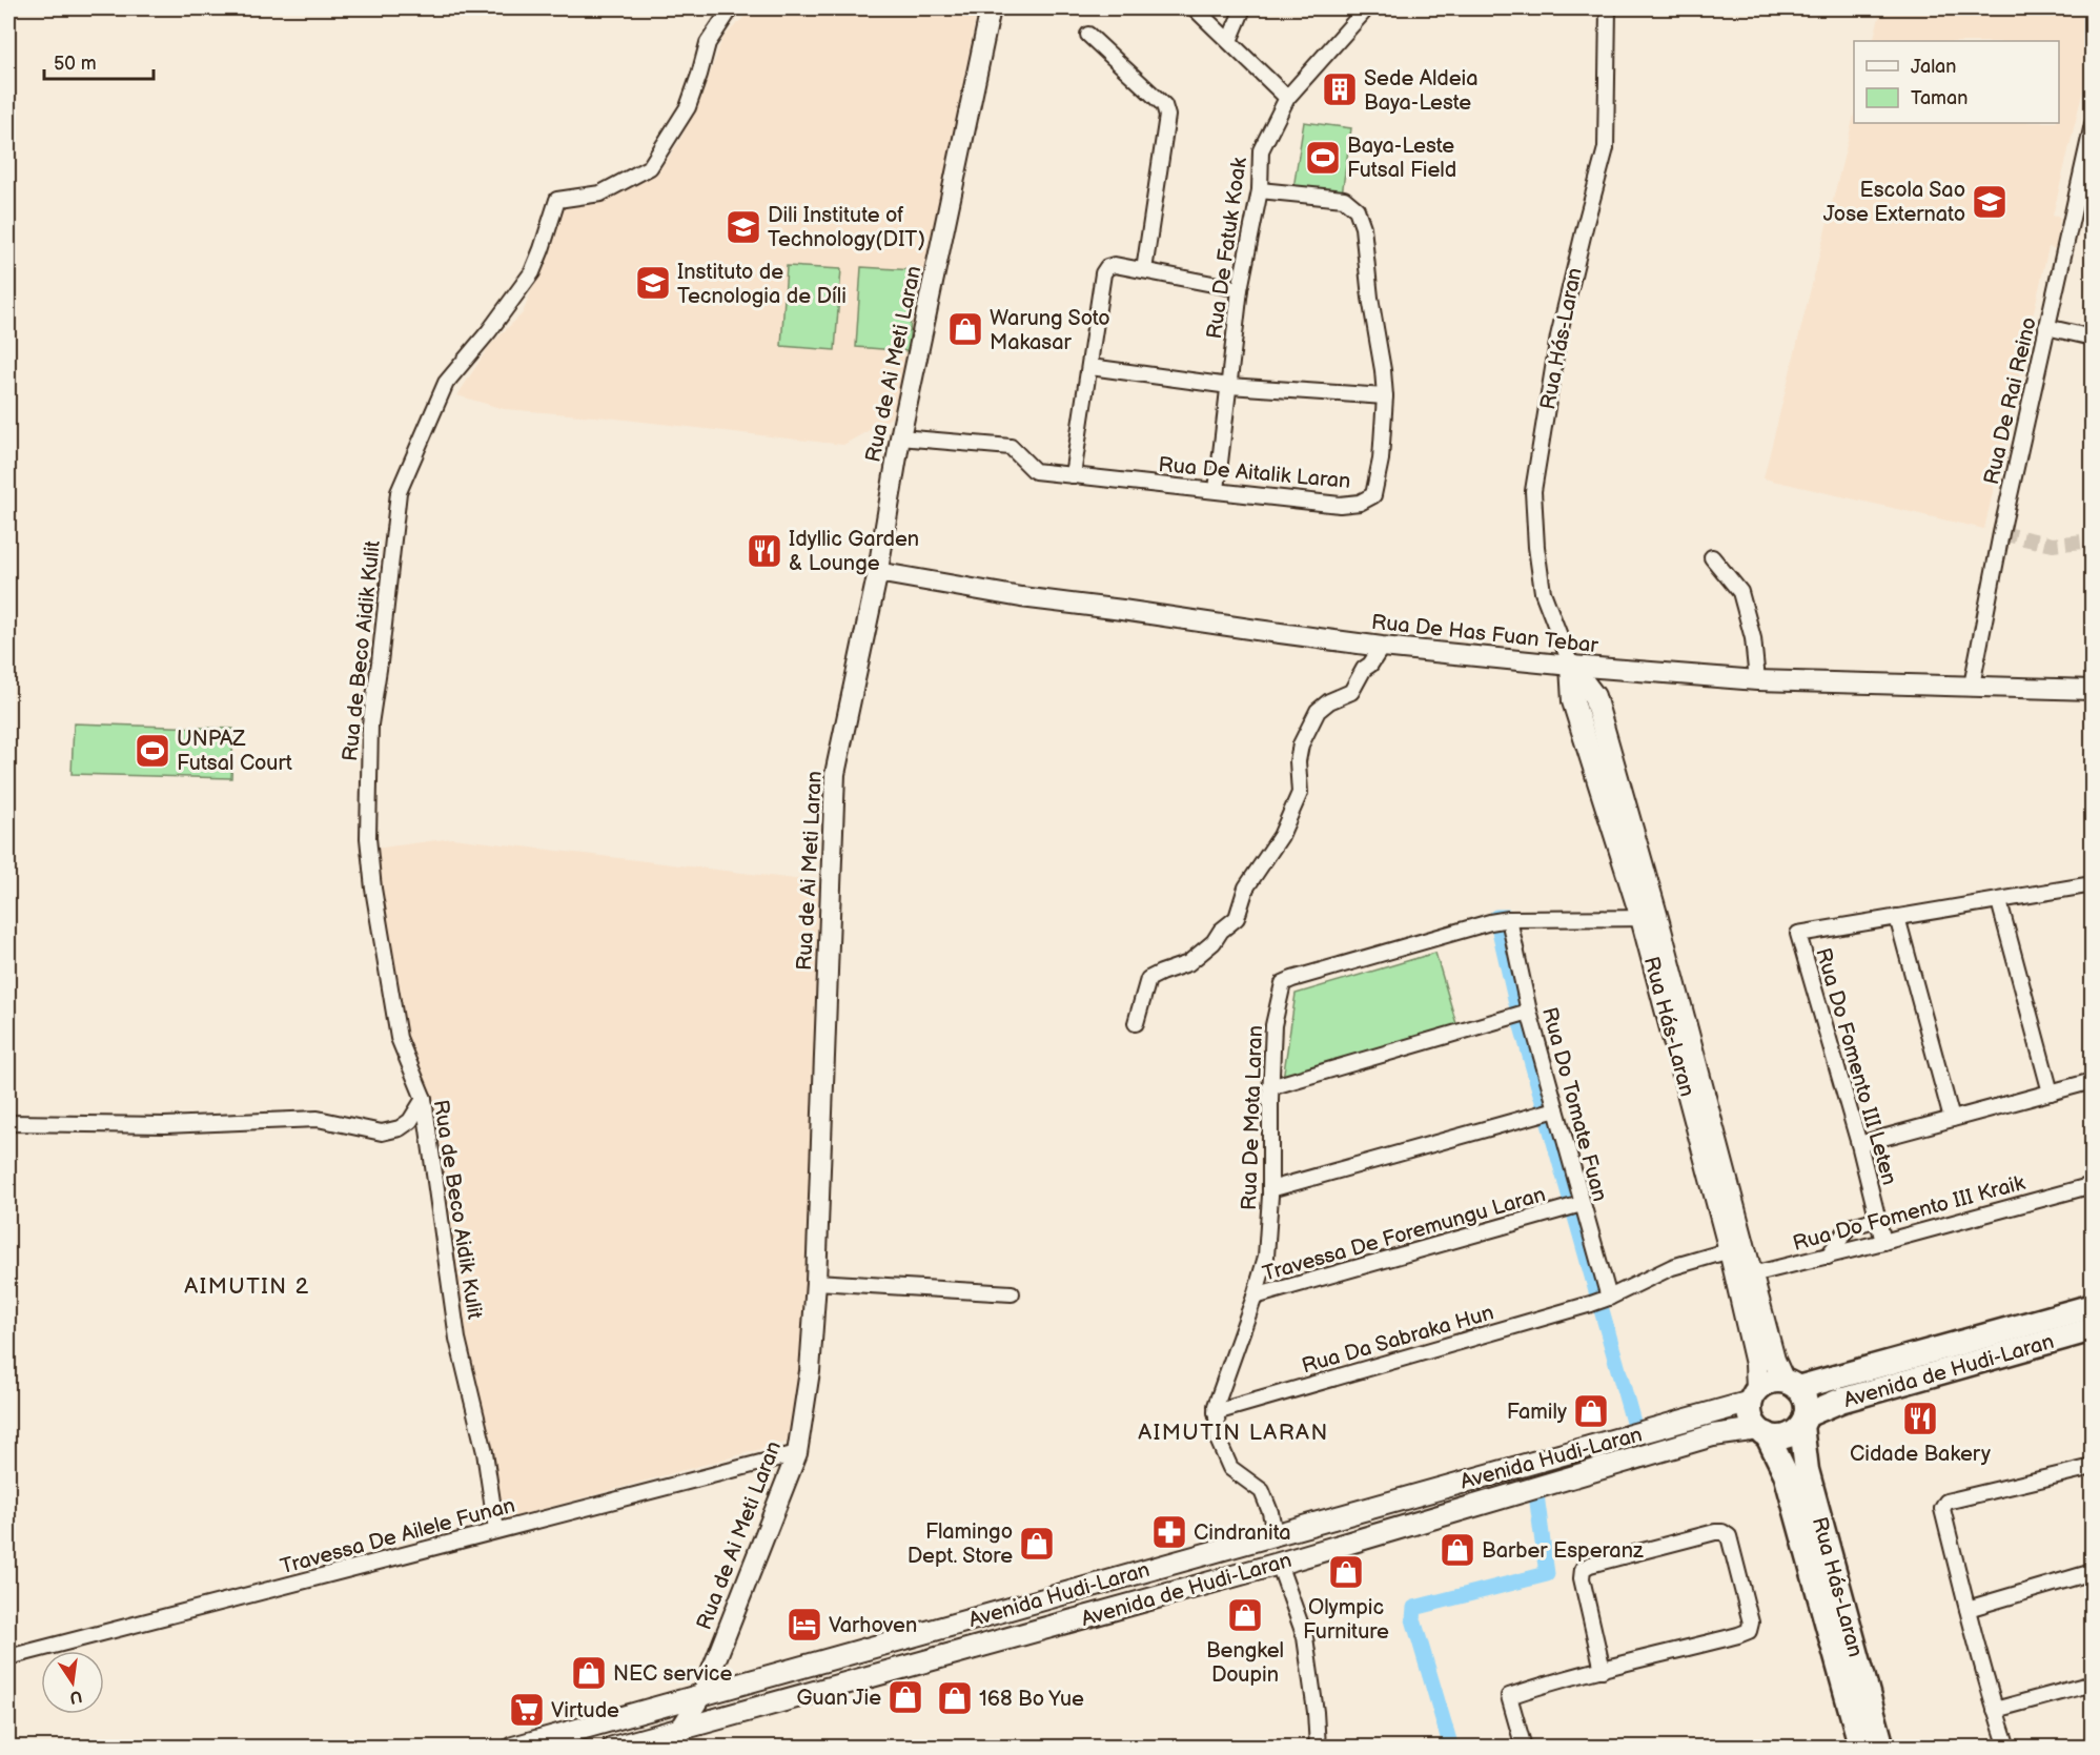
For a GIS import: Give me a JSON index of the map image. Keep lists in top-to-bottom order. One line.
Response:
{"streets":{"main road":["Rua Hás-Laran","Avenida de Hudi-Laran","Avenida Hudi-Laran"],"street":["Rua De Fatuk Koak","Rua de Ai Meti Laran","Rua De Rai Reino","Rua De Aitalik Laran","Rua De Has Fuan Tebar","Rua de Beco Aidik Kulit","Rua Do Fomento III Leten","Rua Do Tomate Fuan","Rua De Mota Laran","Rua Do Fomento III Kraik","Travessa De Foremungu Laran","Rua Da Sabraka Hun","Travessa De Ailele Funan"]},"crossings":[["Rua De Fatuk Koak","Rua De Aitalik Laran"],["Rua Hás-Laran","Rua De Has Fuan Tebar"],["Rua Hás-Laran","Rua De Mota Laran"],["Rua Hás-Laran","Rua Do Fomento III Kraik"],["Rua Hás-Laran","Avenida de Hudi-Laran"],["Rua Hás-Laran","Avenida Hudi-Laran"],["Rua de Ai Meti Laran","Rua De Aitalik Laran"],["Rua de Ai Meti Laran","Rua De Has Fuan Tebar"],["Rua de Ai Meti Laran","Avenida de Hudi-Laran"],["Rua de Ai Meti Laran","Avenida Hudi-Laran"],["Rua de Ai Meti Laran","Travessa De Ailele Funan"],["Rua De Rai Reino","Rua De Has Fuan Tebar"],["Rua de Beco Aidik Kulit","Travessa De Ailele Funan"],["Rua Do Fomento III Leten","Rua Do Fomento III Kraik"],["Rua Do Tomate Fuan","Rua De Mota Laran"],["Rua Do Tomate Fuan","Travessa De Foremungu Laran"],["Rua Do Tomate Fuan","Rua Da Sabraka Hun"],["Rua De Mota Laran","Travessa De Foremungu Laran"],["Rua De Mota Laran","Rua Da Sabraka Hun"],["Rua De Mota Laran","Avenida Hudi-Laran"],["Avenida de Hudi-Laran","Avenida Hudi-Laran"]],"districts":["AIMUTIN 2","AIMUTIN LARAN"],"places":{"building":["Sede Aldeia Baya-Leste"],"sports":["Baya-Leste Futsal Field","UNPAZ Futsal Court"],"school or university":["Escola Sao Jose Externato","Dili Institute of Technology(DIT)","Instituto de Tecnologia de Díli"],"shop":["Warung Soto Makasar","Family","Flamingo Dept. Store","Barber Esperanz","Olympic Furniture","Bengkel Doupin","NEC service","Guan Jie","168 Bo Yue"],"restaurant":["Idyllic Garden & Lounge","Cidade Bakery"],"pharmacy":["Cindranita"],"hotel":["Varhoven"],"supermarket":["Virtude"]},"legend":["Jalan","Taman"],"scale_bar":"50 m","north":"bottom"}
